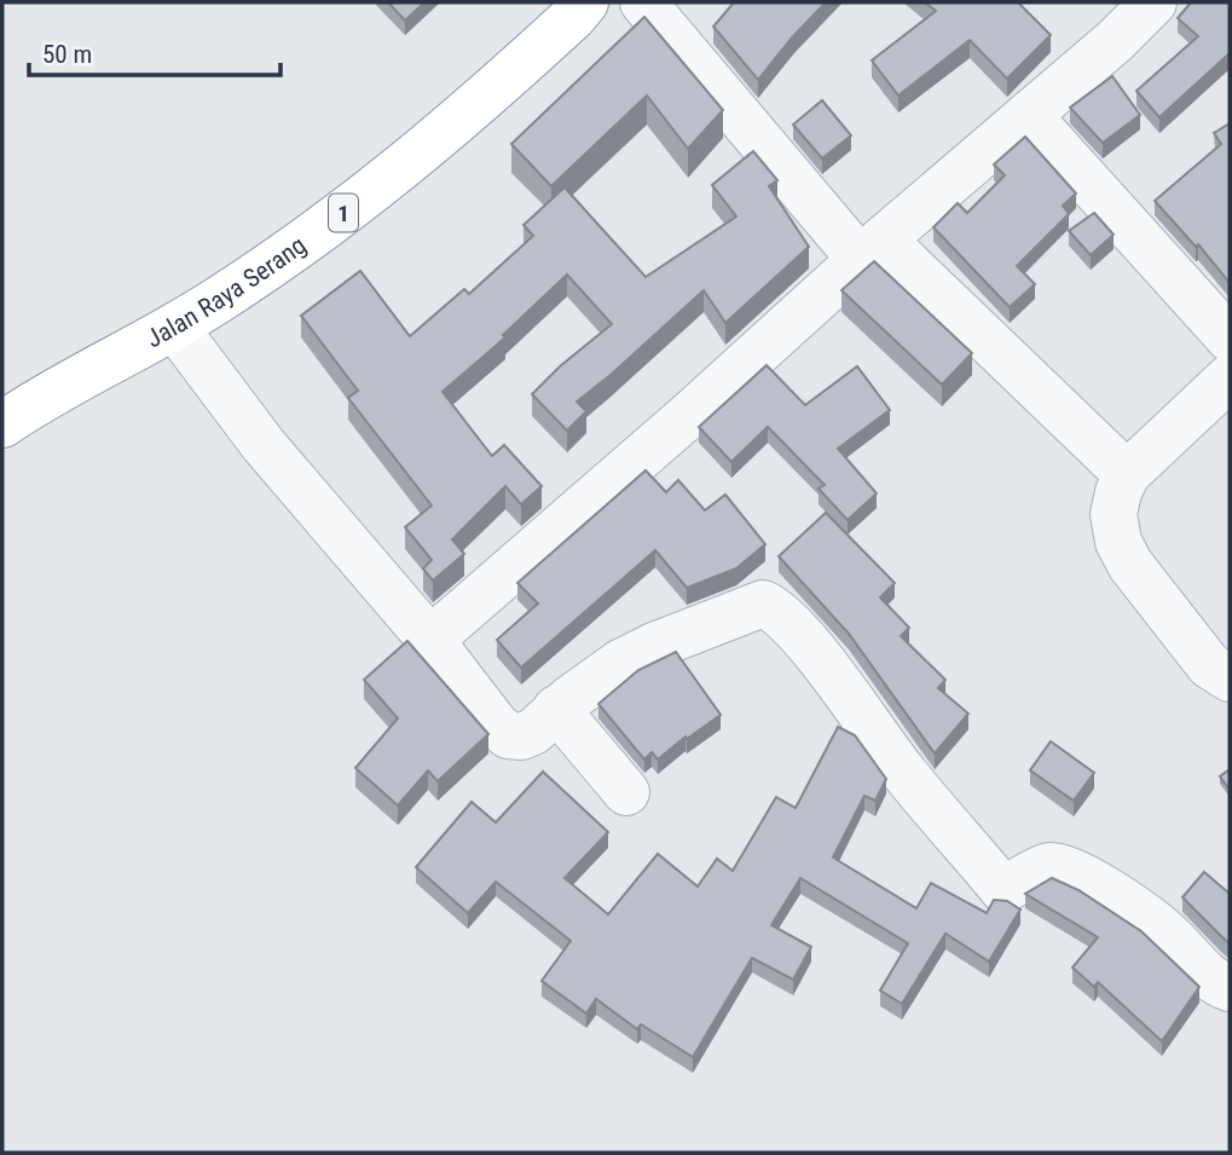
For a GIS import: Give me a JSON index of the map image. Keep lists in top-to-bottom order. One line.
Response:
{"streets":{"highway":["1","Jalan Raya Serang"]},"scale_bar":"50 m"}
